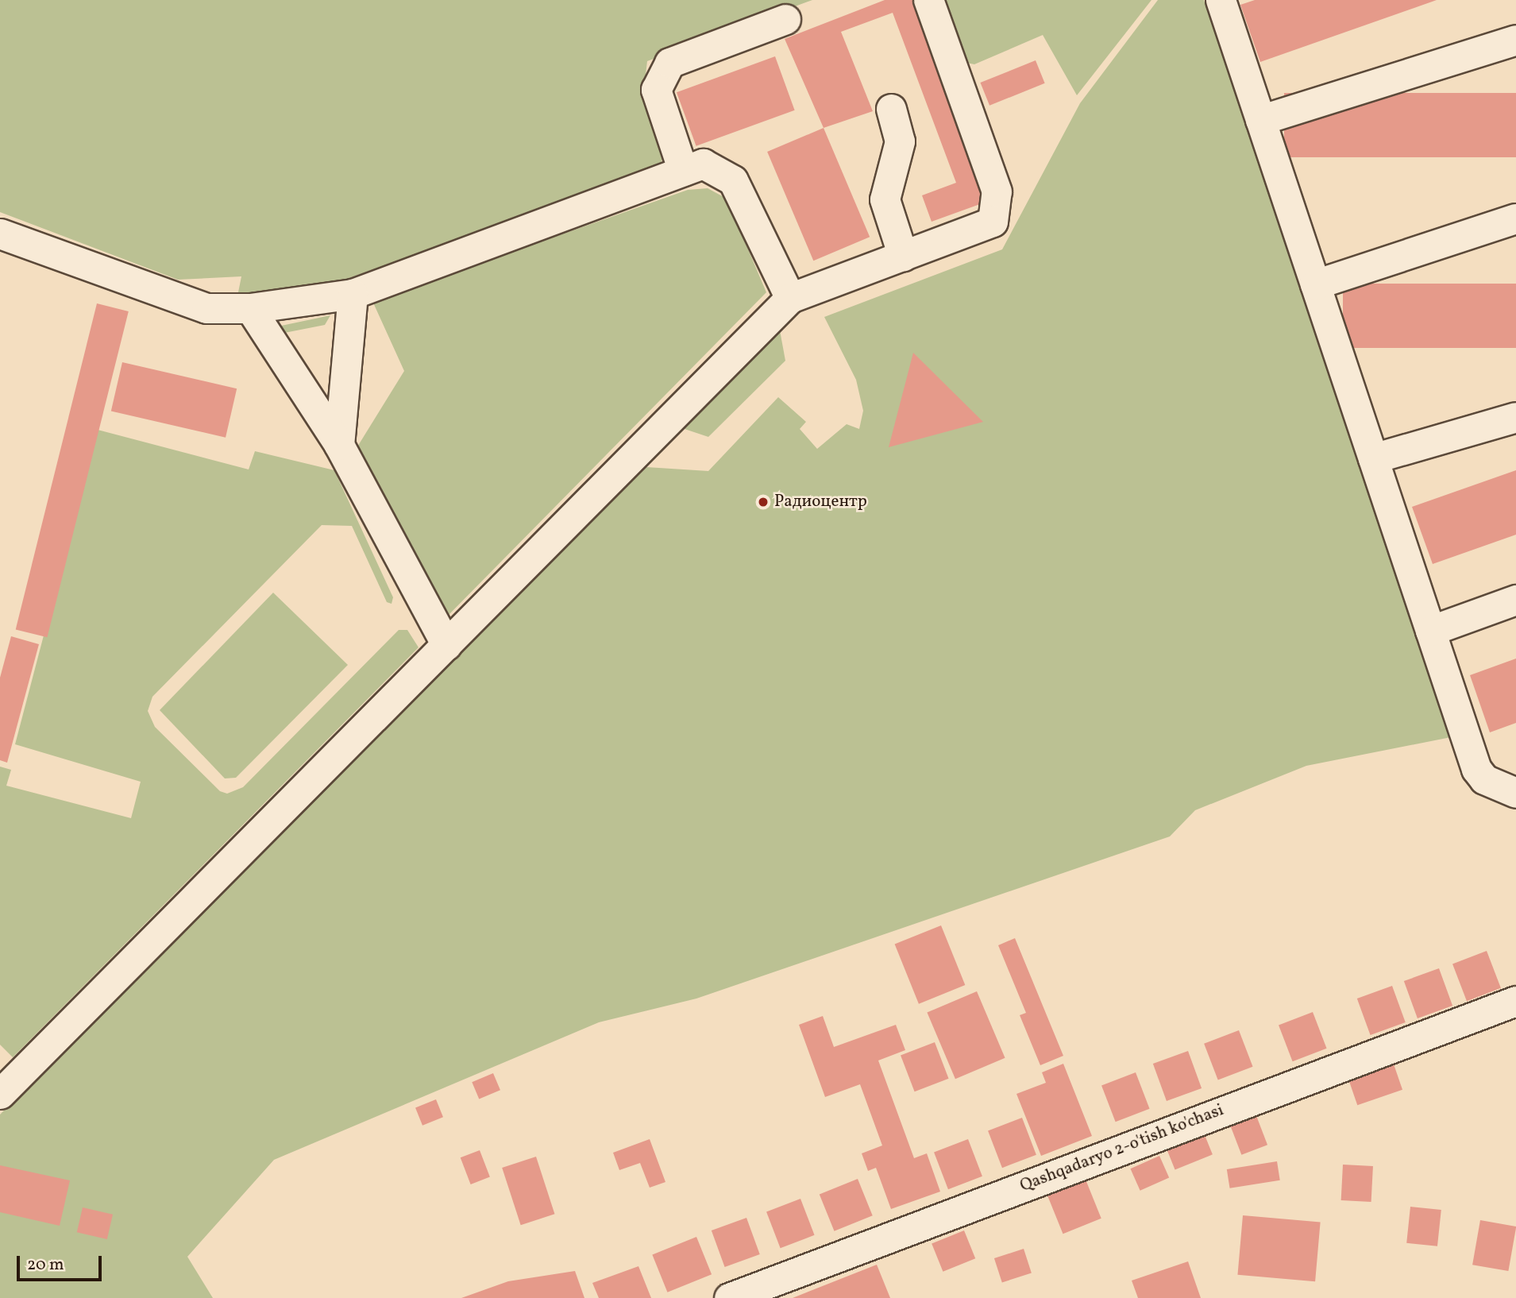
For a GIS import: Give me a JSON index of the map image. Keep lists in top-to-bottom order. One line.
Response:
{"streets":{"street":["Qashqadaryo 2-o'tish ko'chasi"]},"places":["Радиоцентр"],"scale_bar":"20 m"}
